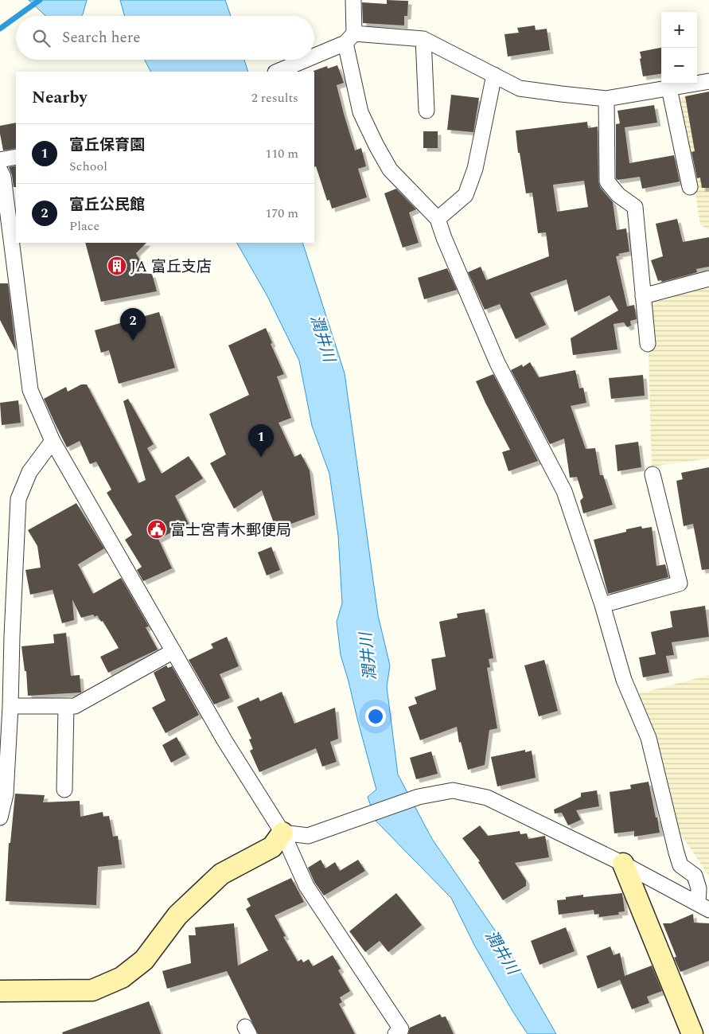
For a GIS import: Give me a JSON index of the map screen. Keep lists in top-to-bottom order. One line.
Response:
{"water":["潤井川"],"places":{"building":["JA 富丘支店"],"public building":["富士宮青木郵便局"]},"page":{"map_buttons":["+","−"],"search":"Search here","heading":["Nearby","2 results"],"list":[{"mark":"1","name":"富丘保育園","note":"School","value":"110 m"},{"mark":"2","name":"富丘公民館","note":"Place","value":"170 m"}],"pins":["2","1"]}}
